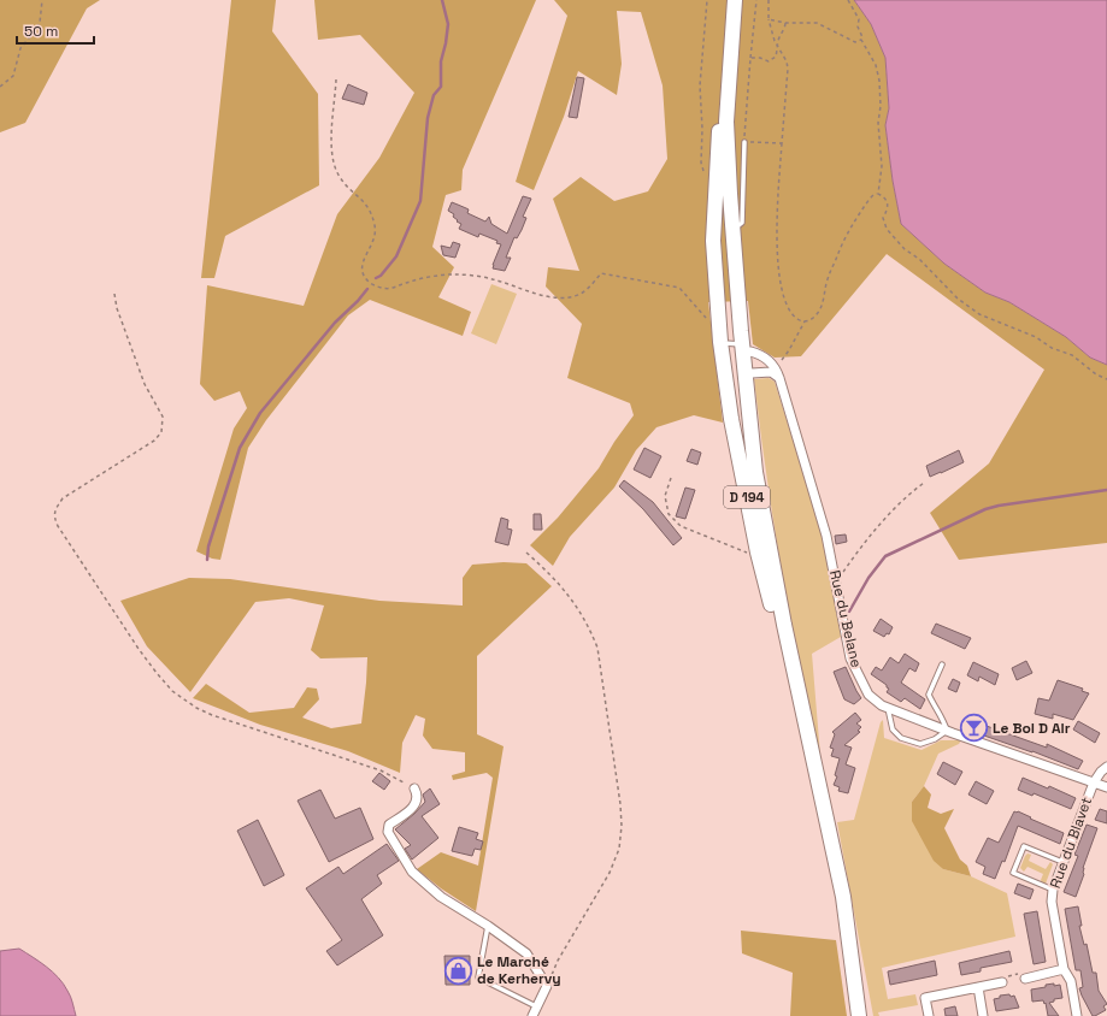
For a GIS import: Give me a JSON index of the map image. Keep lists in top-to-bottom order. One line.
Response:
{"streets":{"main road":["D 194"],"street":["Rue du Belane","Rue du Blavet"]},"crossings":[["Rue du Belane","Rue du Blavet"]],"places":{"bar":["Le Bol D Air"],"shop":["Le Marché de Kerhervy"]},"scale_bar":"50 m"}
